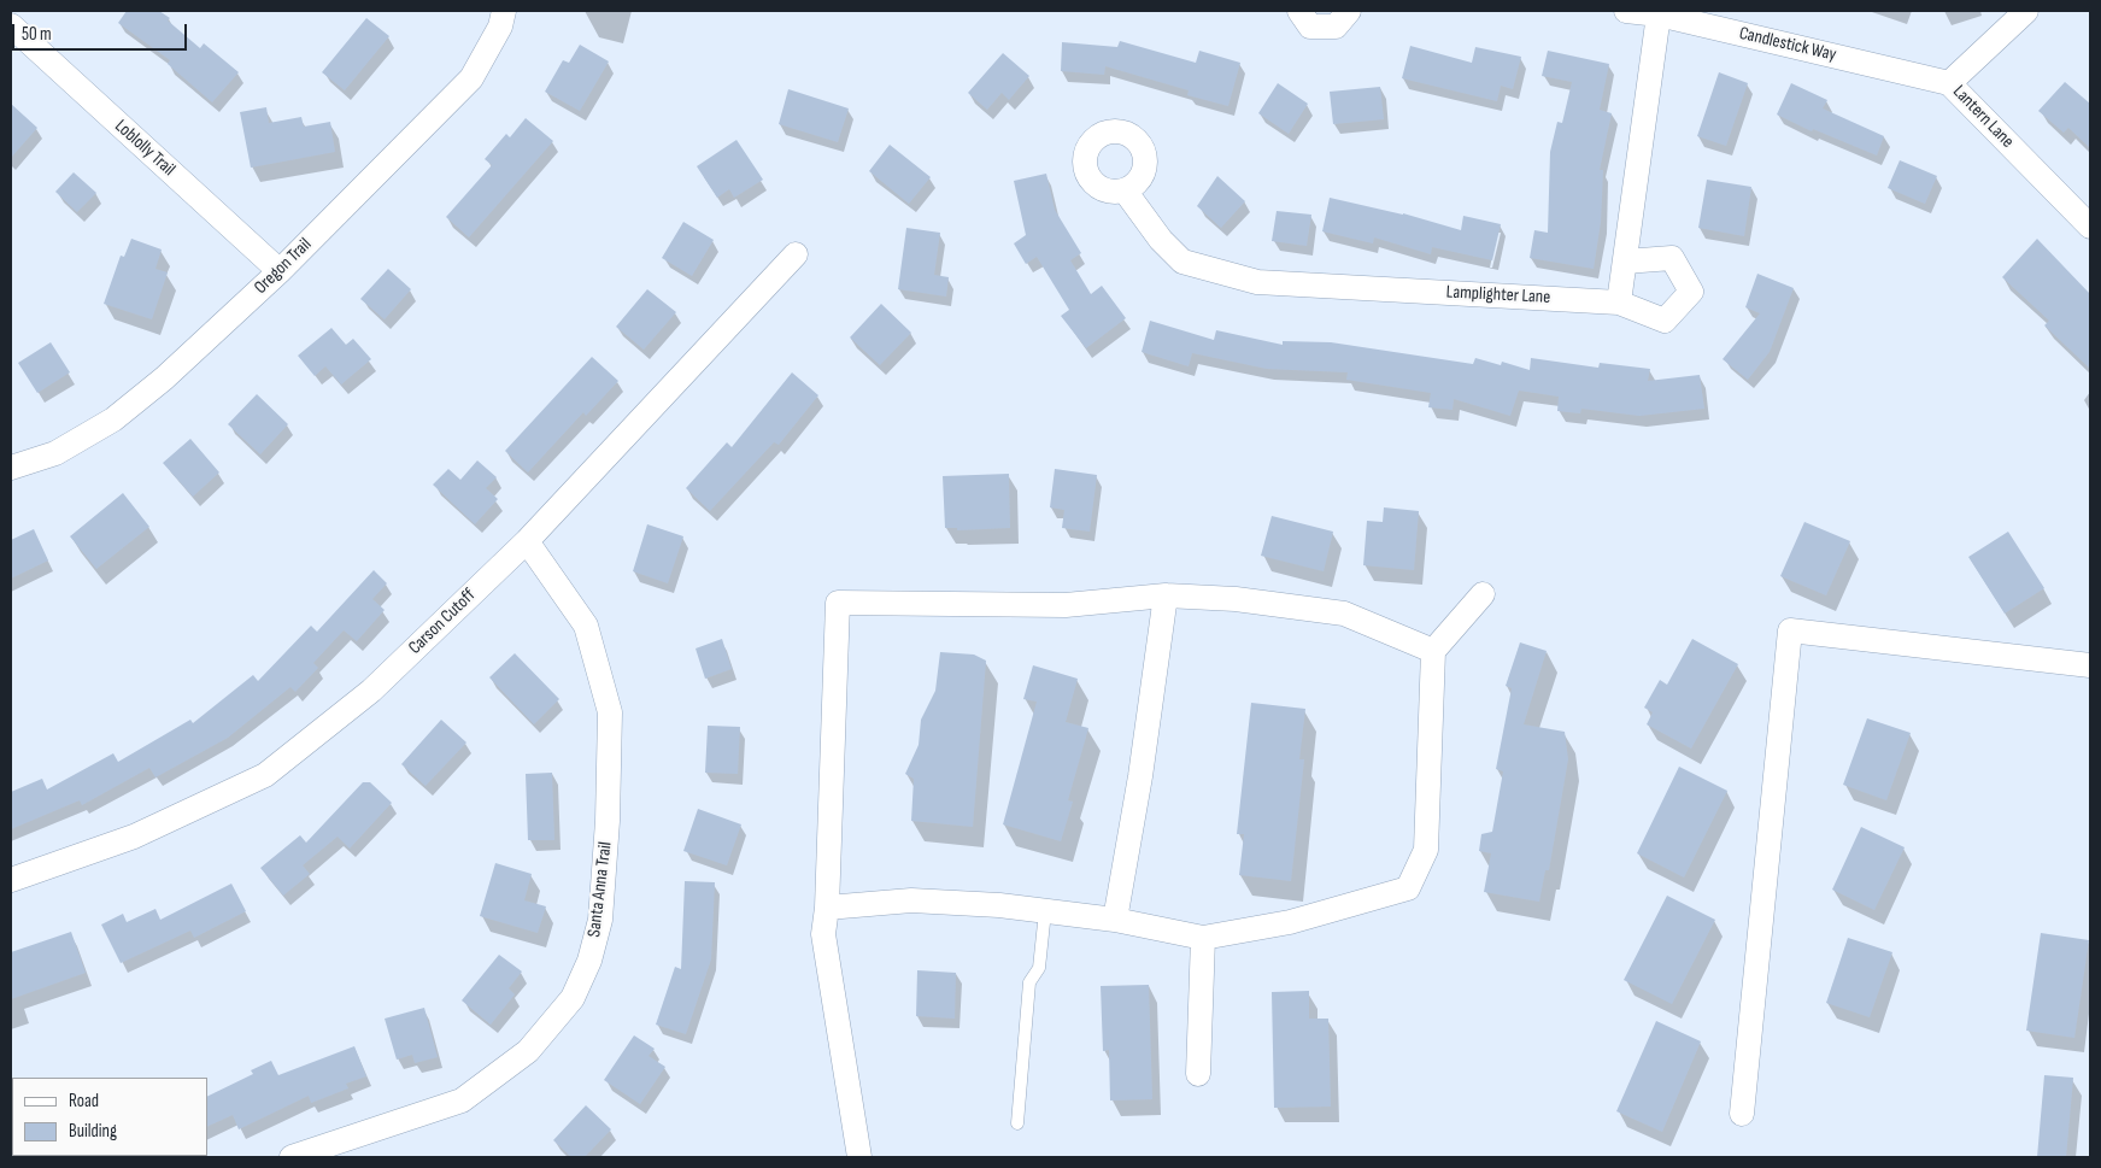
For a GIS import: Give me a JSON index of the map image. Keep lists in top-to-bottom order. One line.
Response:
{"streets":{"street":["Candlestick Way","Lantern Lane","Loblolly Trail","Oregon Trail","Lamplighter Lane","Carson Cutoff","Santa Anna Trail"]},"crossings":[["Candlestick Way","Lantern Lane"],["Loblolly Trail","Oregon Trail"],["Carson Cutoff","Santa Anna Trail"]],"legend":["Road","Building"],"scale_bar":"50 m"}
